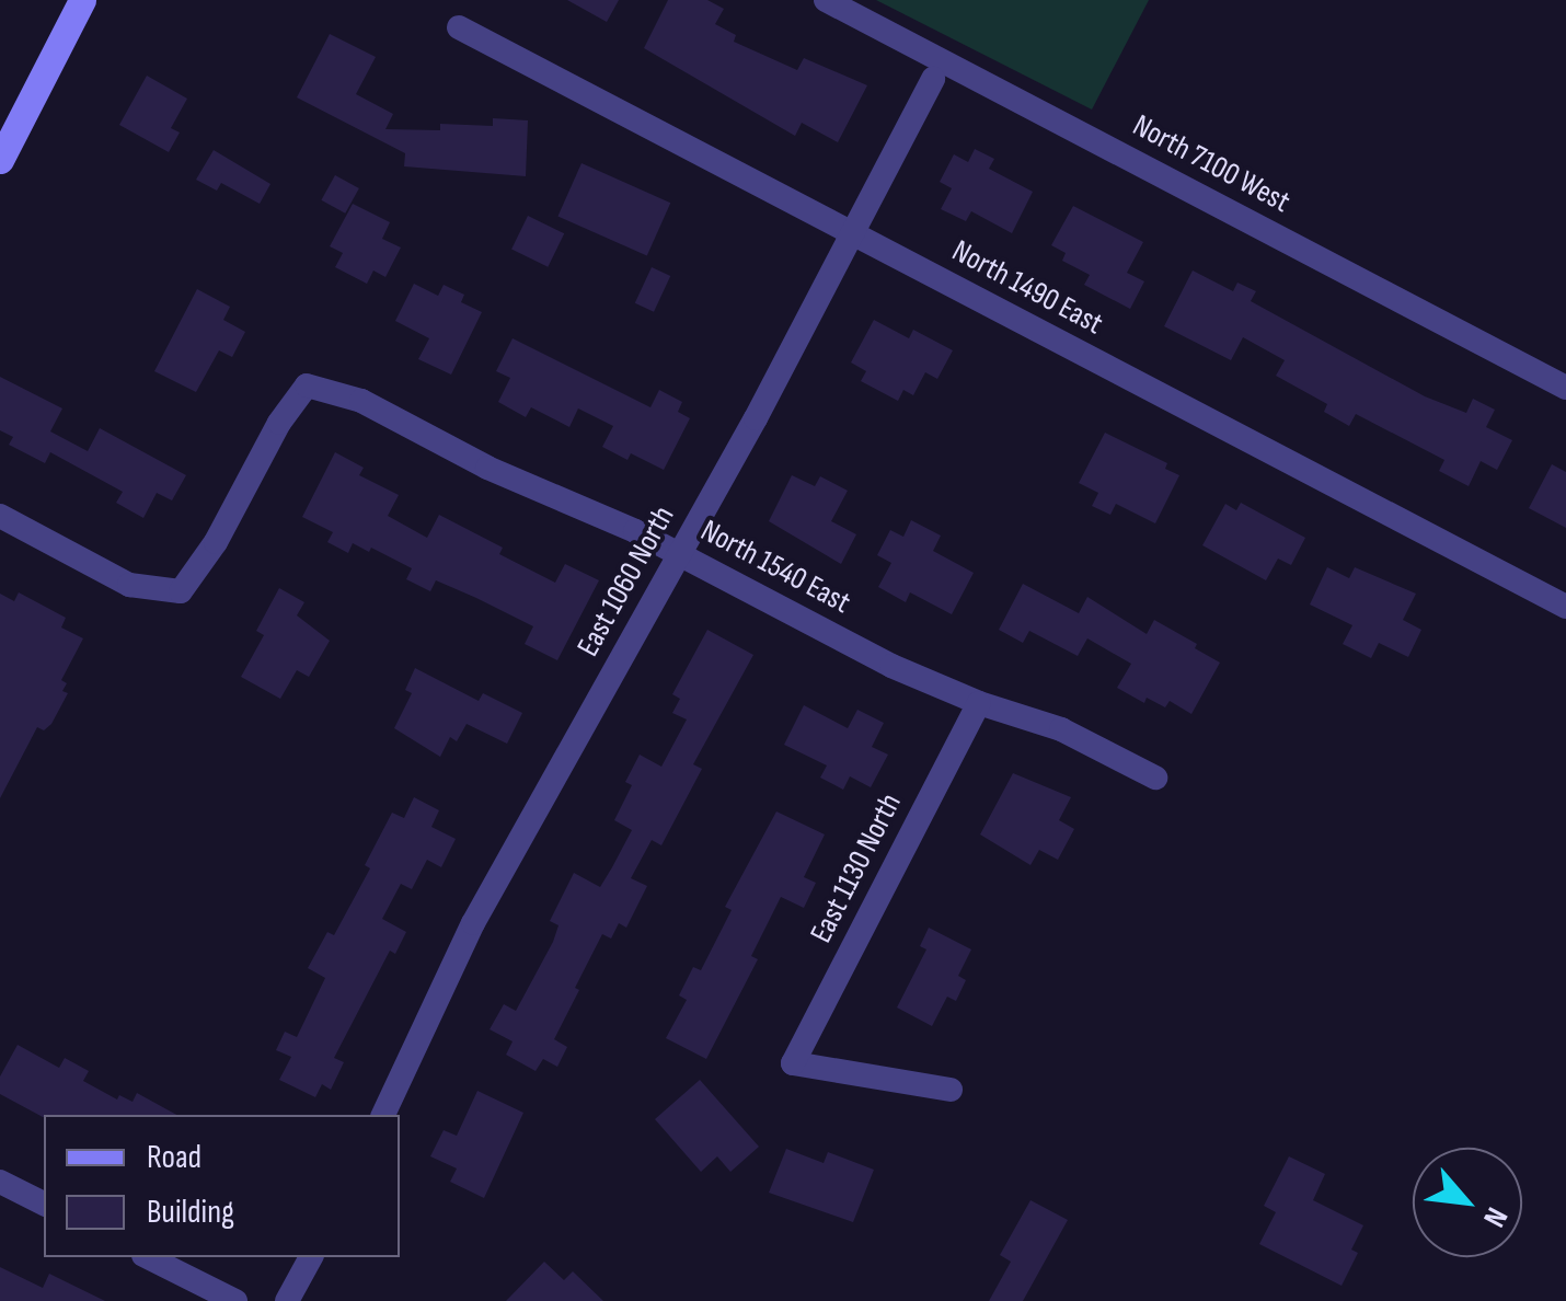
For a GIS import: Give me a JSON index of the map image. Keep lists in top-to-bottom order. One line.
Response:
{"streets":{"street":["North 7100 West","North 1490 East","North 1540 East","East 1060 North","East 1130 North"]},"crossings":[["North 1490 East","East 1060 North"],["North 1540 East","East 1060 North"],["North 1540 East","East 1130 North"]],"legend":["Road","Building"],"north":"bottom right"}
